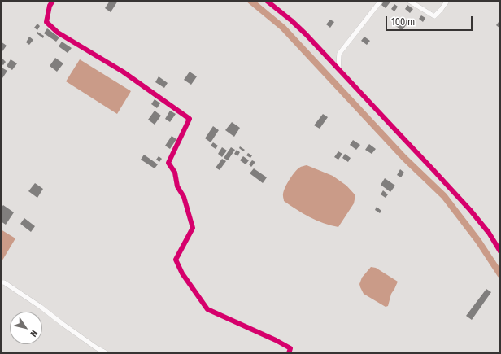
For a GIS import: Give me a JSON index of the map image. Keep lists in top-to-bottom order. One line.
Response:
{"scale_bar":"100 m","north":"bottom right"}
